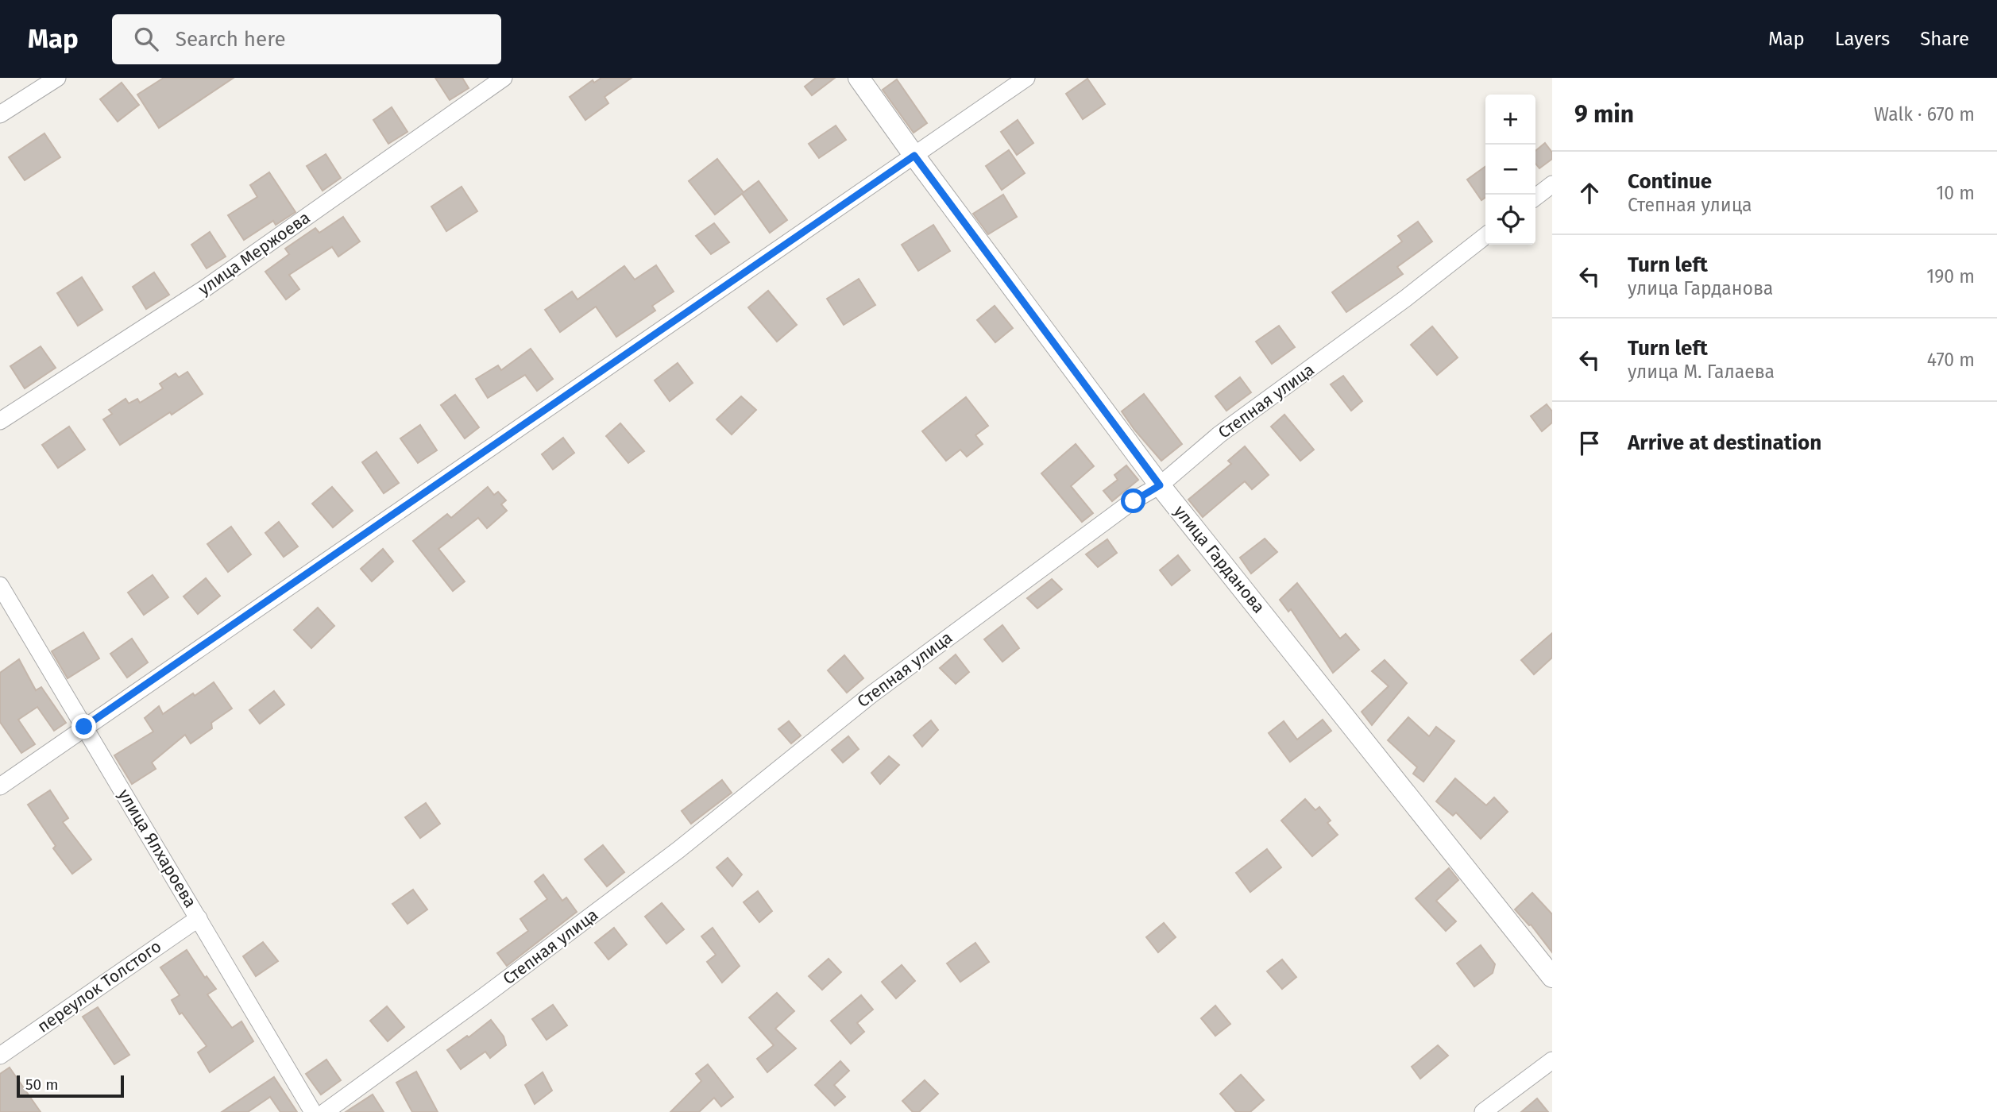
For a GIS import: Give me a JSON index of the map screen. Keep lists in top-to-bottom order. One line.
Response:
{"streets":{"street":["улица Мержоева","Степная улица","улица Гарданова","улица Ялхароева","переулок Толстого"]},"crossings":[["Степная улица","улица Гарданова"],["улица Ялхароева","переулок Толстого"]],"scale_bar":"50 m","page":{"header":"Map","search":"Search here","nav":["Map","Layers","Share"],"heading":["9 min","Walk · 670 m"],"map_buttons":["+","−"],"list":[["Continue","Степная улица","10 m"],["Turn left","улица Гарданова","190 m"],["Turn left","улица М. Галаева","470 m"],"Arrive at destination"],"scale":"50 m"}}
